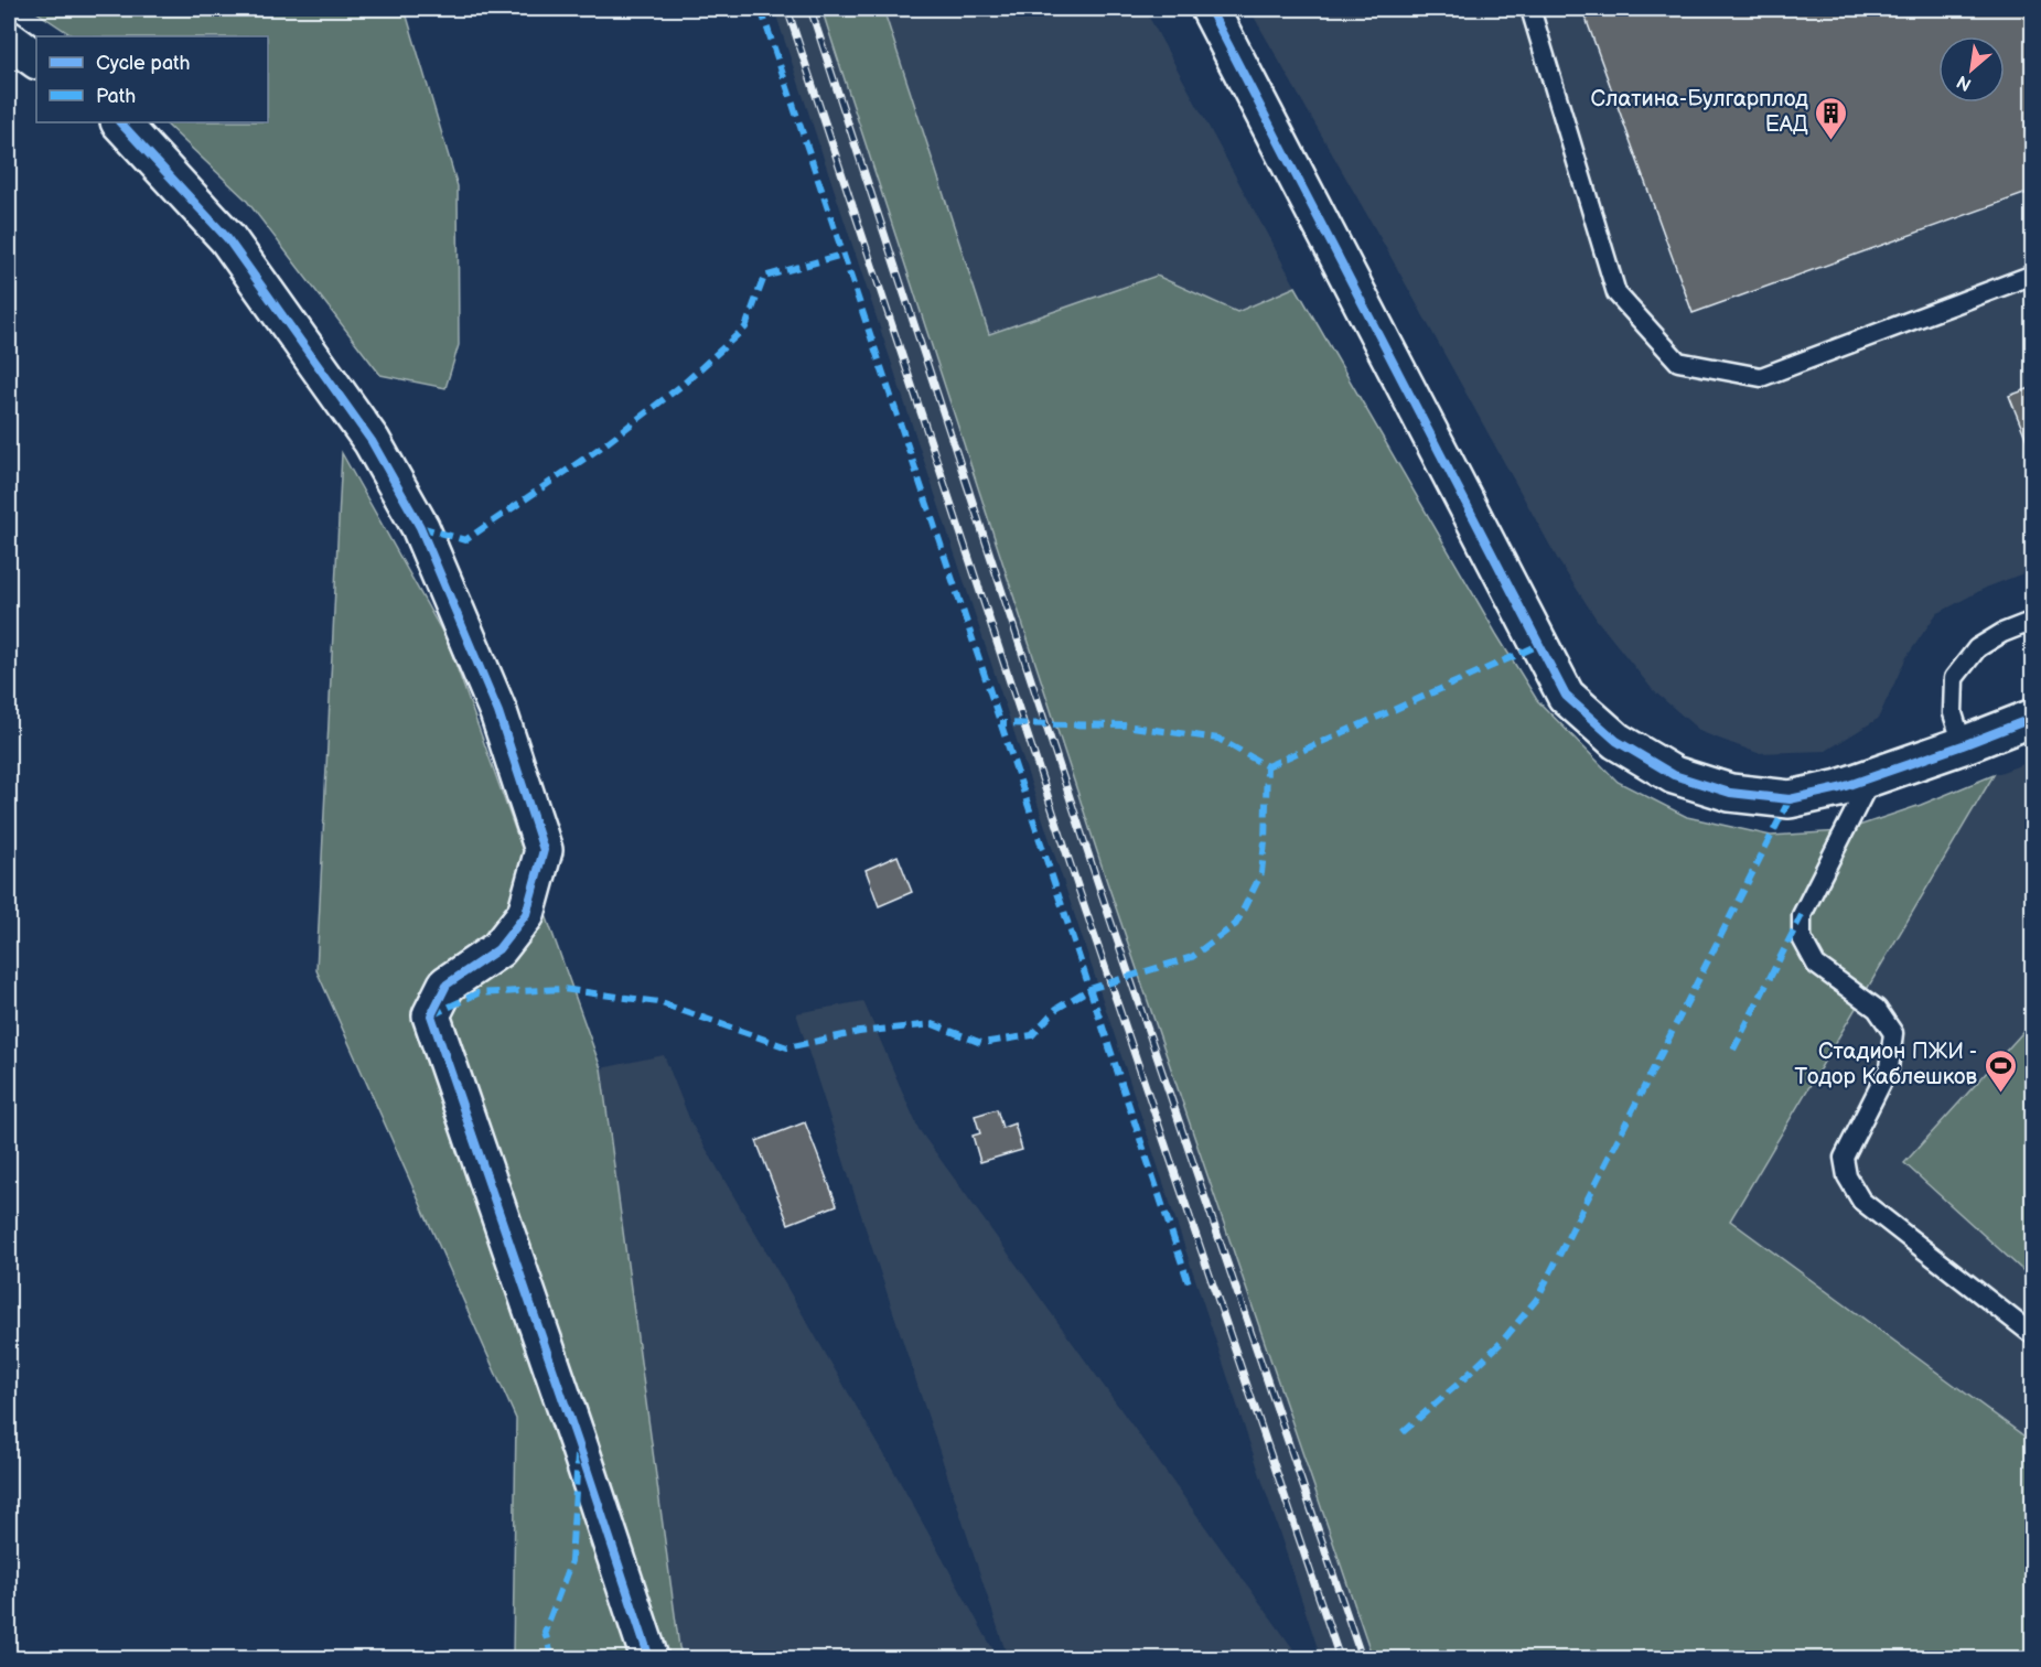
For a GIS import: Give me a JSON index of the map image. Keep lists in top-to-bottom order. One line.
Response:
{"places":{"building":["Слатина-Булгарплод ЕАД"],"sports":["Стадион ПЖИ - Тодор Каблешков"]},"legend":["Cycle path","Path"],"north":"bottom left"}
